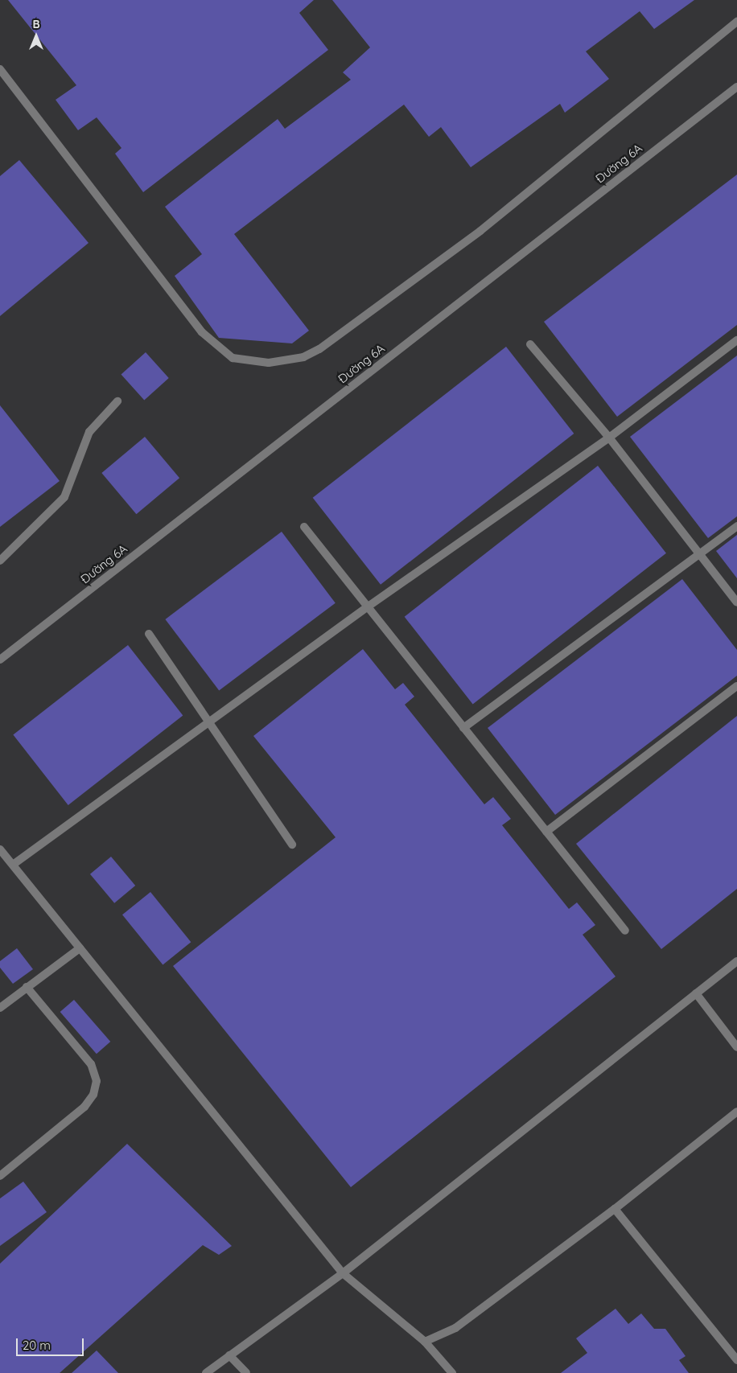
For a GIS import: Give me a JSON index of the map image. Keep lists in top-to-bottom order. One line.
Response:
{"streets":{"street":["Đường 6A"]},"scale_bar":"20 m","north":"top"}
